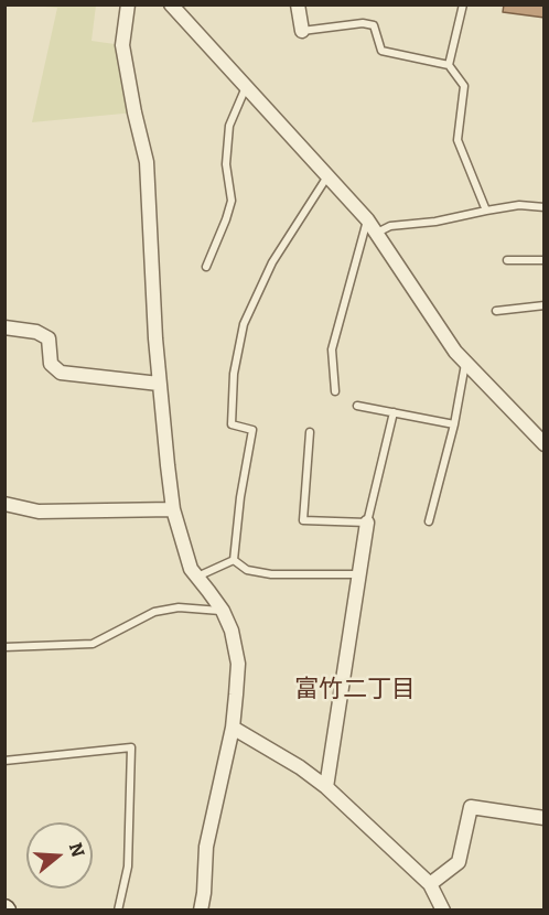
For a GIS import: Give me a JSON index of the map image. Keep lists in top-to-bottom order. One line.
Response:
{"districts":["富竹二丁目"],"north":"right"}
